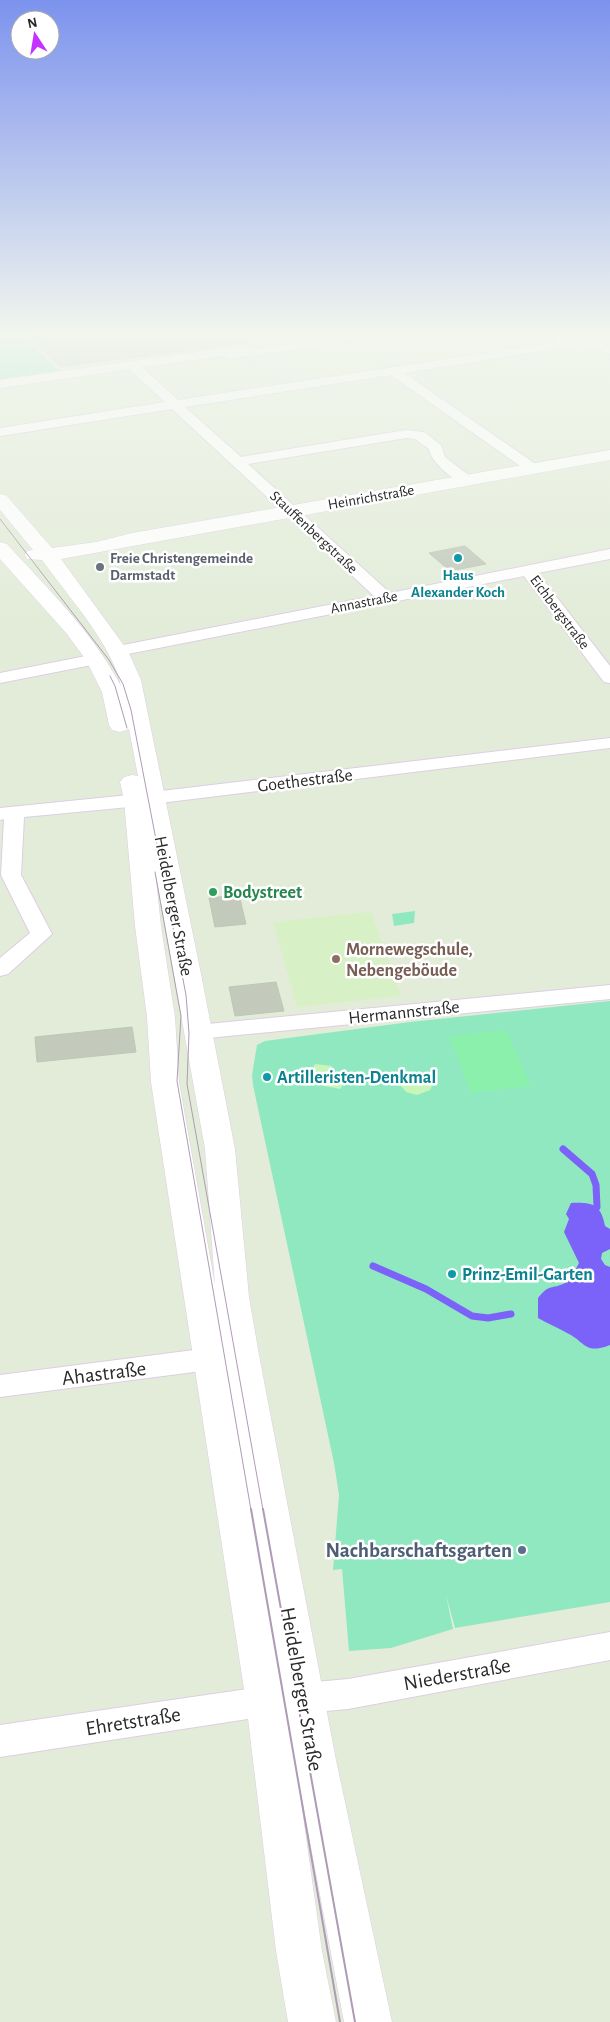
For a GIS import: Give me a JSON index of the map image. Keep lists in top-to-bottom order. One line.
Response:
{"streets":{"main road":["Heinrichstraße","Heidelberger Straße"],"street":["Stauffenbergstraße","Annastraße","Eichbergstraße","Goethestraße","Hermannstraße","Ahastraße","Niederstraße","Ehretstraße"]},"crossings":[["Heinrichstraße","Stauffenbergstraße"],["Heinrichstraße","Heidelberger Straße"],["Stauffenbergstraße","Annastraße"],["Annastraße","Eichbergstraße"],["Annastraße","Heidelberger Straße"],["Goethestraße","Heidelberger Straße"],["Heidelberger Straße","Hermannstraße"],["Heidelberger Straße","Ahastraße"],["Heidelberger Straße","Niederstraße"],["Heidelberger Straße","Ehretstraße"],["Niederstraße","Ehretstraße"]],"places":["Haus Alexander Koch","Freie Christengemeinde Darmstadt","Bodystreet","Mornewegschule, Nebengeböude","Artilleristen-Denkmal","Prinz-Emil-Garten","Nachbarschaftsgarten"],"north":"top"}
